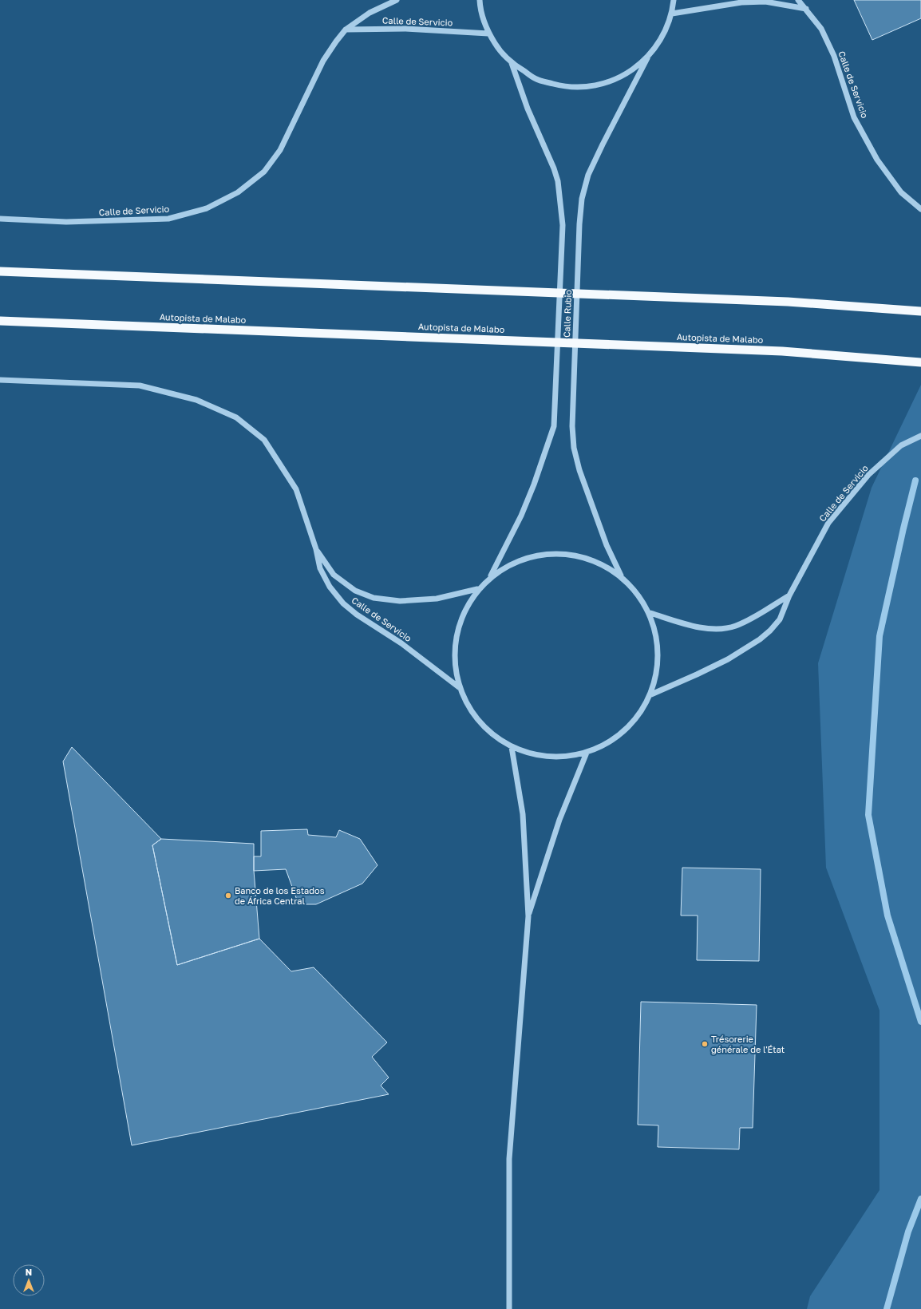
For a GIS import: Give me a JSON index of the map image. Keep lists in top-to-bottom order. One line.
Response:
{"streets":{"highway":["Autopista de Malabo"],"street":["Calle de Servicio","Calle Rubio"]},"places":["Banco de los Estados de África Central","Trésorerie générale de l'État"],"north":"top"}
